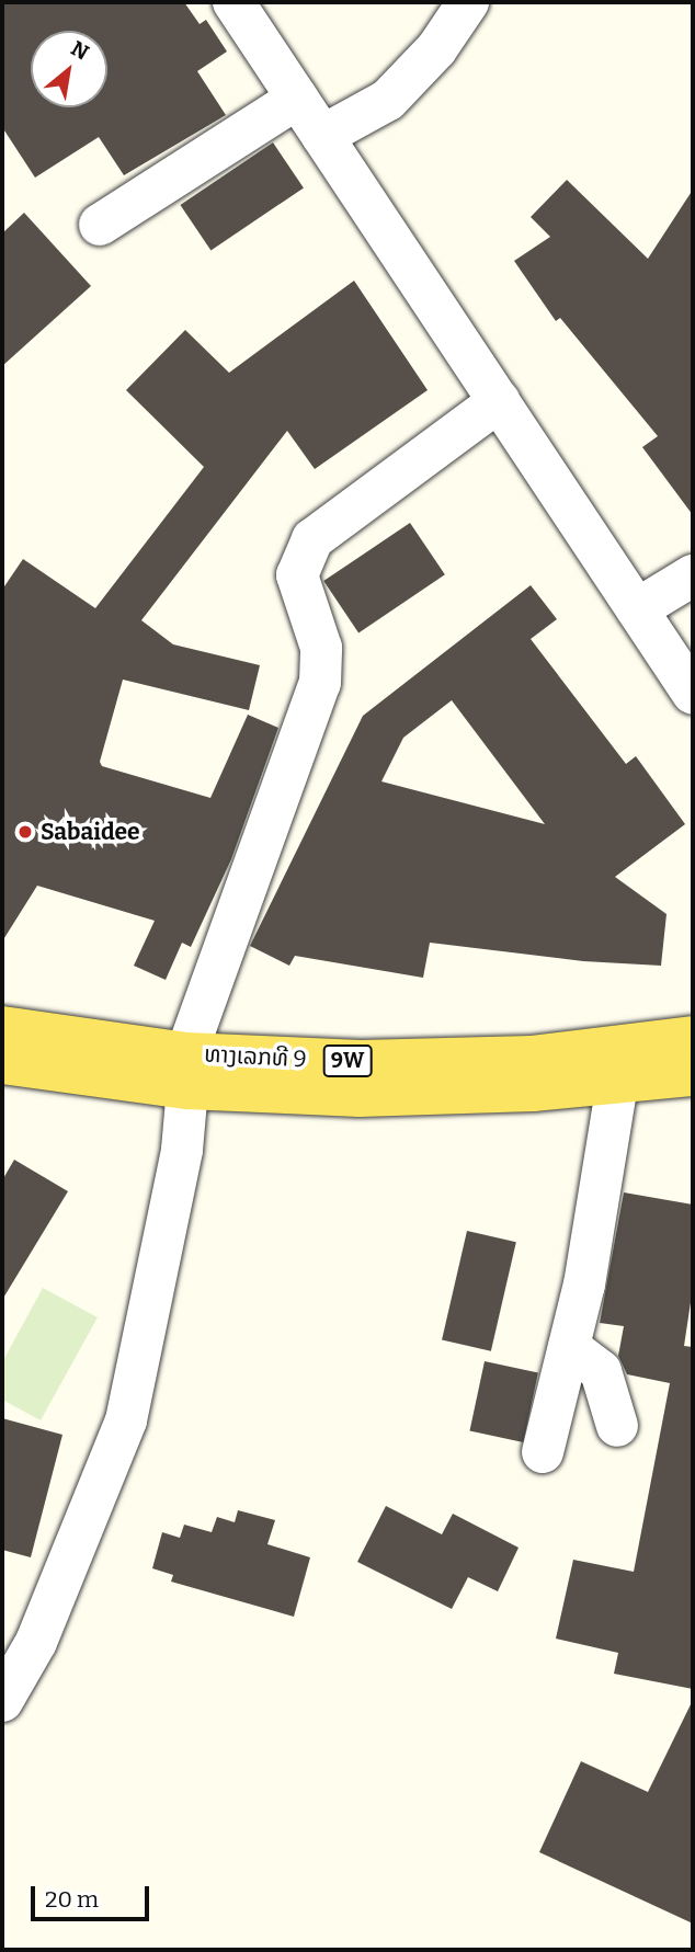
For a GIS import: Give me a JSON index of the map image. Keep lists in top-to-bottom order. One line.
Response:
{"streets":{"main road":["ທາງເລກທີ 9","9W"]},"places":["Sabaidee"],"scale_bar":"20 m","north":"top right"}
